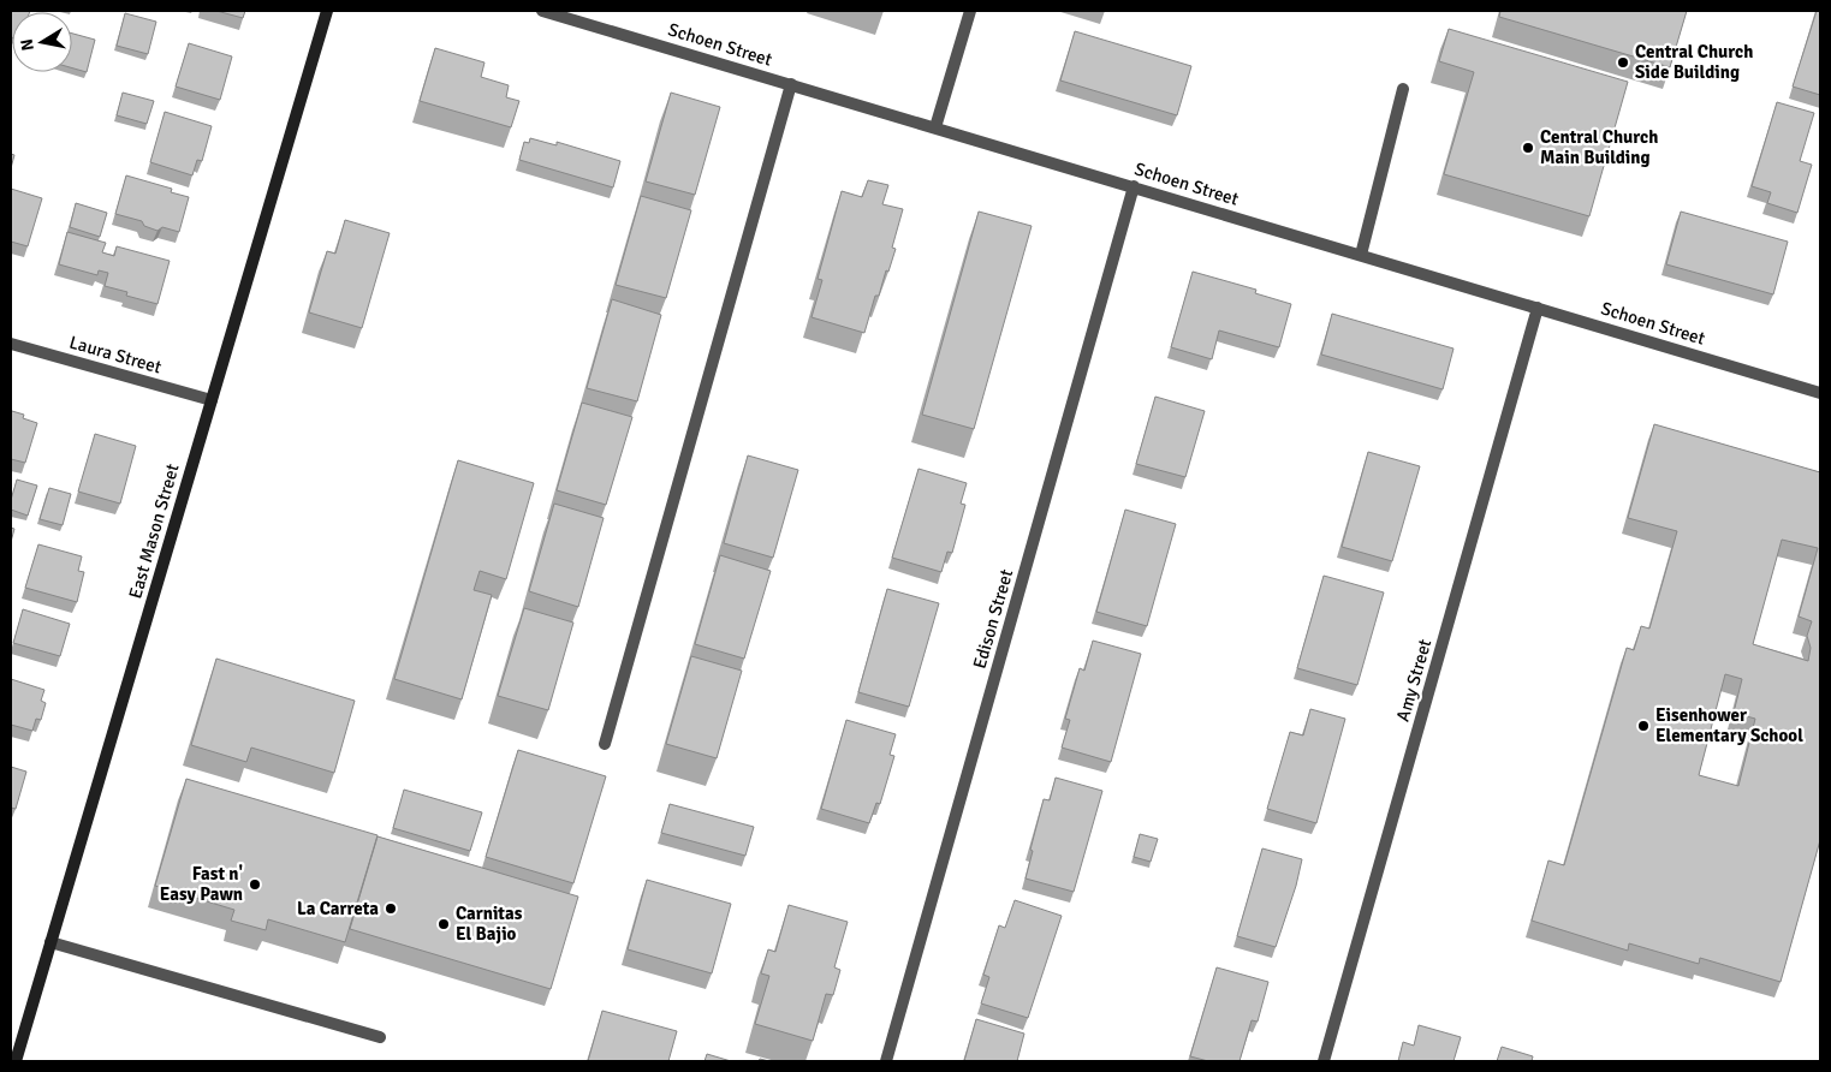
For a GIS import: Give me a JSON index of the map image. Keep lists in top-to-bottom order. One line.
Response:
{"streets":{"main road":["East Mason Street"],"street":["Schoen Street","Laura Street","Edison Street","Amy Street"]},"crossings":[["Schoen Street","Edison Street"],["Schoen Street","Amy Street"],["Laura Street","East Mason Street"]],"places":["Central Church Side Building","Central Church Main Building","Eisenhower Elementary School","Fast n' Easy Pawn","La Carreta","Carnitas El Bajio"],"north":"left"}
